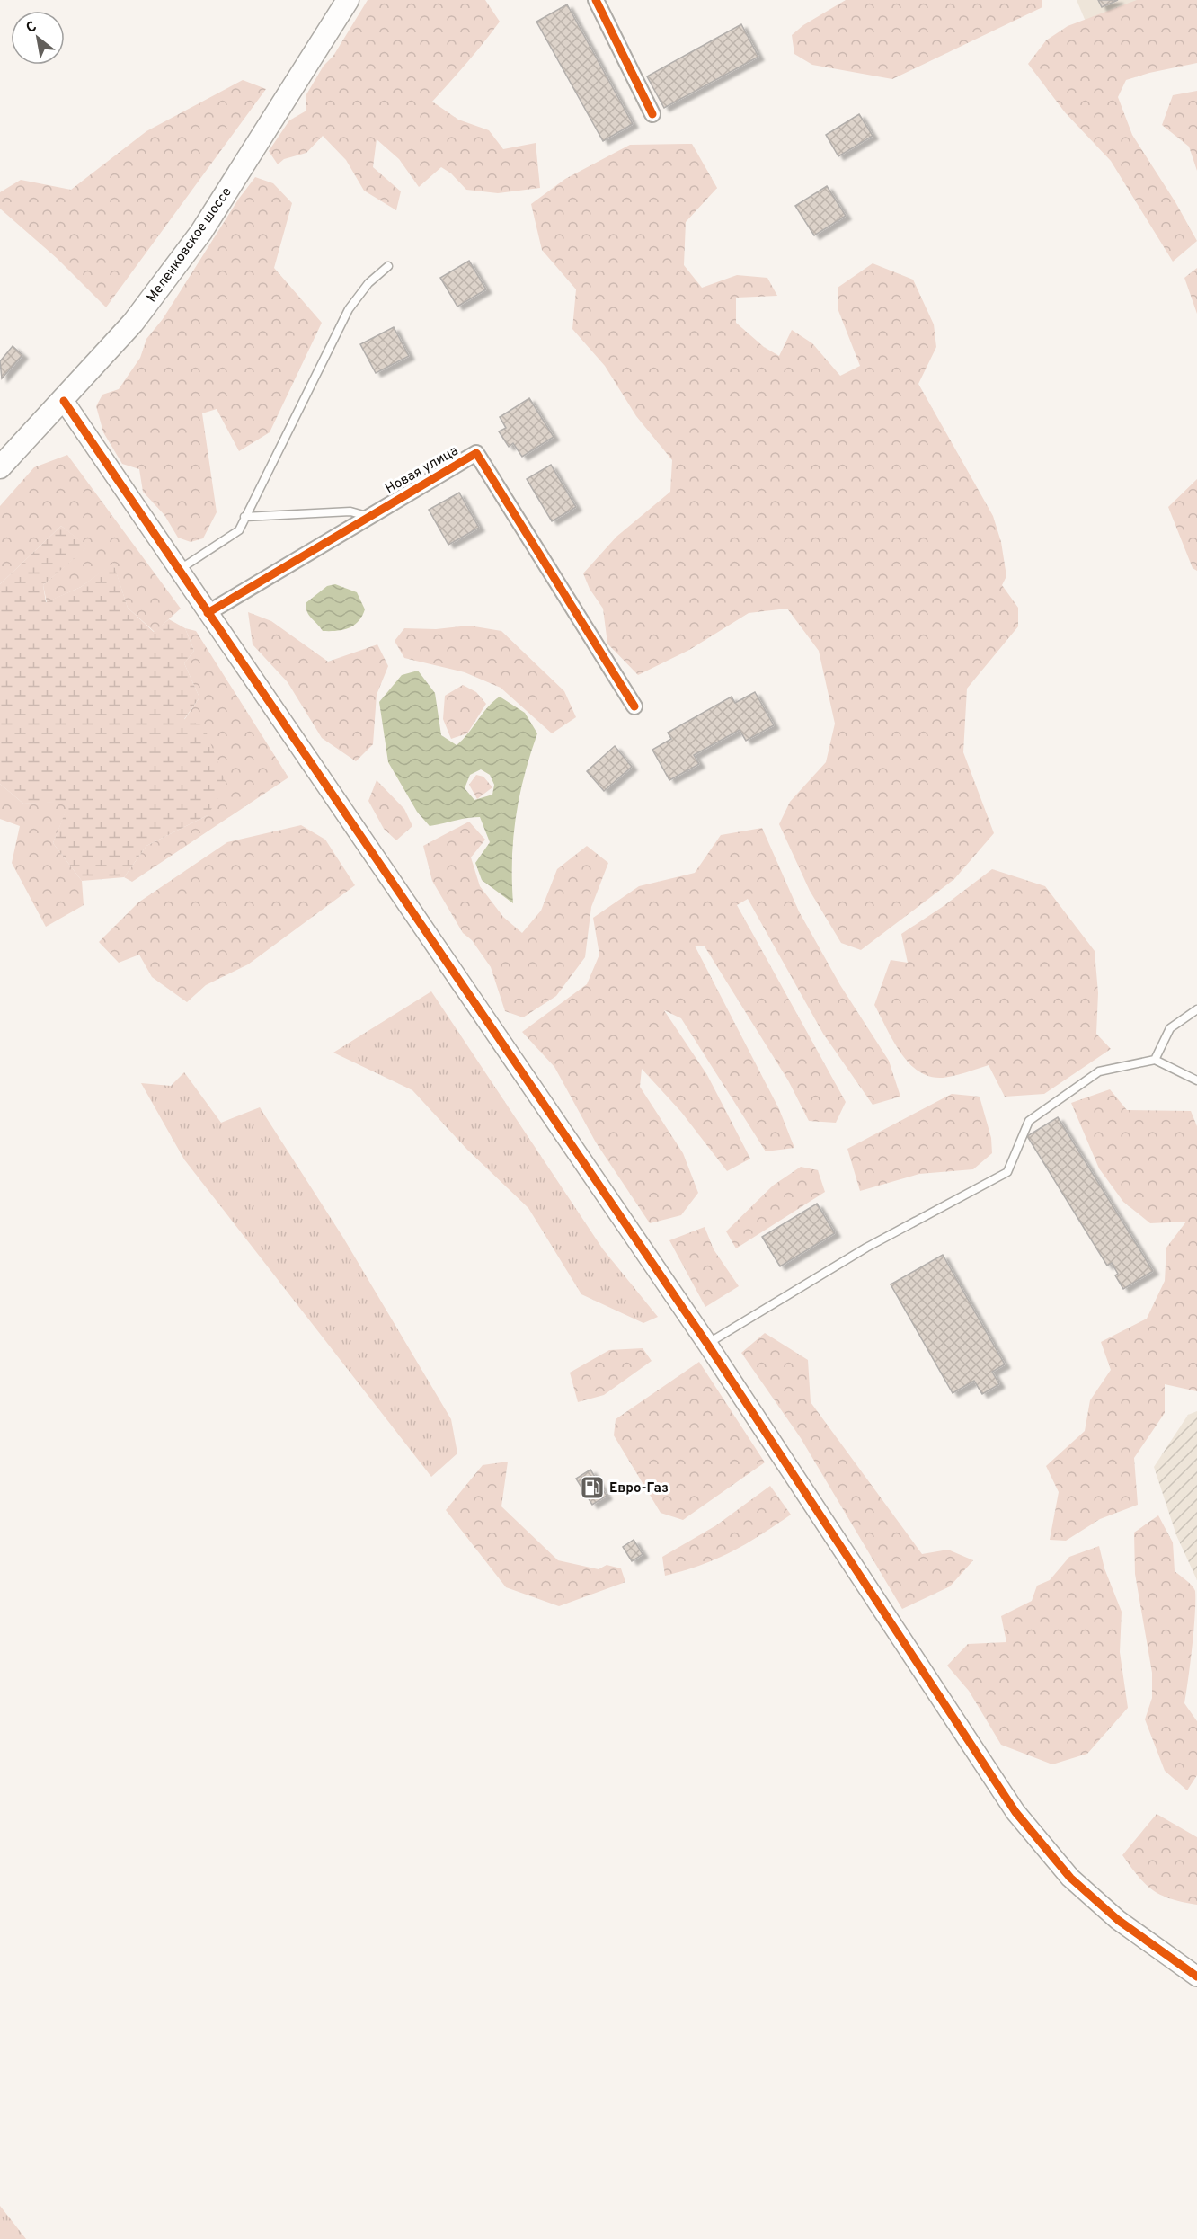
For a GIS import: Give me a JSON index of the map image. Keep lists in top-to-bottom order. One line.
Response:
{"streets":{"main road":["Меленковское шоссе"],"street":["Новая улица"]},"places":{"fuel station":["Евро-Газ"]},"north":"top left"}
